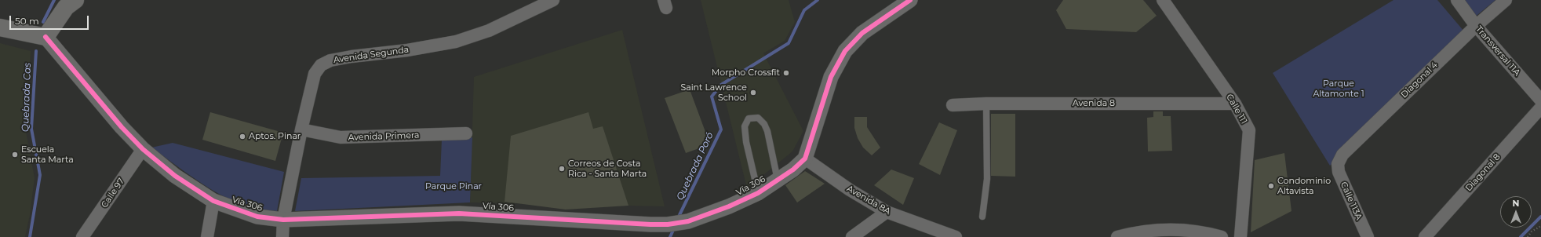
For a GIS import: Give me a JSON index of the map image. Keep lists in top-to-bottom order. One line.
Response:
{"streets":{"street":["Transversal 11A","Avenida Segunda","Diagonal 4","Avenida 8","Calle 111","Avenida Primera","Diagonal 8","Vía 306","Calle 97","Avenida 8A","Calle 113A"]},"crossings":[["Transversal 11A","Diagonal 4"],["Avenida Segunda","Avenida Primera"],["Avenida Segunda","Vía 306"],["Diagonal 4","Calle 113A"],["Avenida 8","Calle 111"],["Vía 306","Calle 97"],["Vía 306","Avenida 8A"]],"water":["Quebrada Cas","Quebrada Poró"],"parks":["Parque Altamonte 1","Parque Pinar"],"places":["Morpho Crossfit","Saint Lawrence School","Aptos. Pinar","Escuela Santa Marta","Correos de Costa Rica - Santa Marta","Condominio Altavista"],"scale_bar":"50 m","north":"top"}
